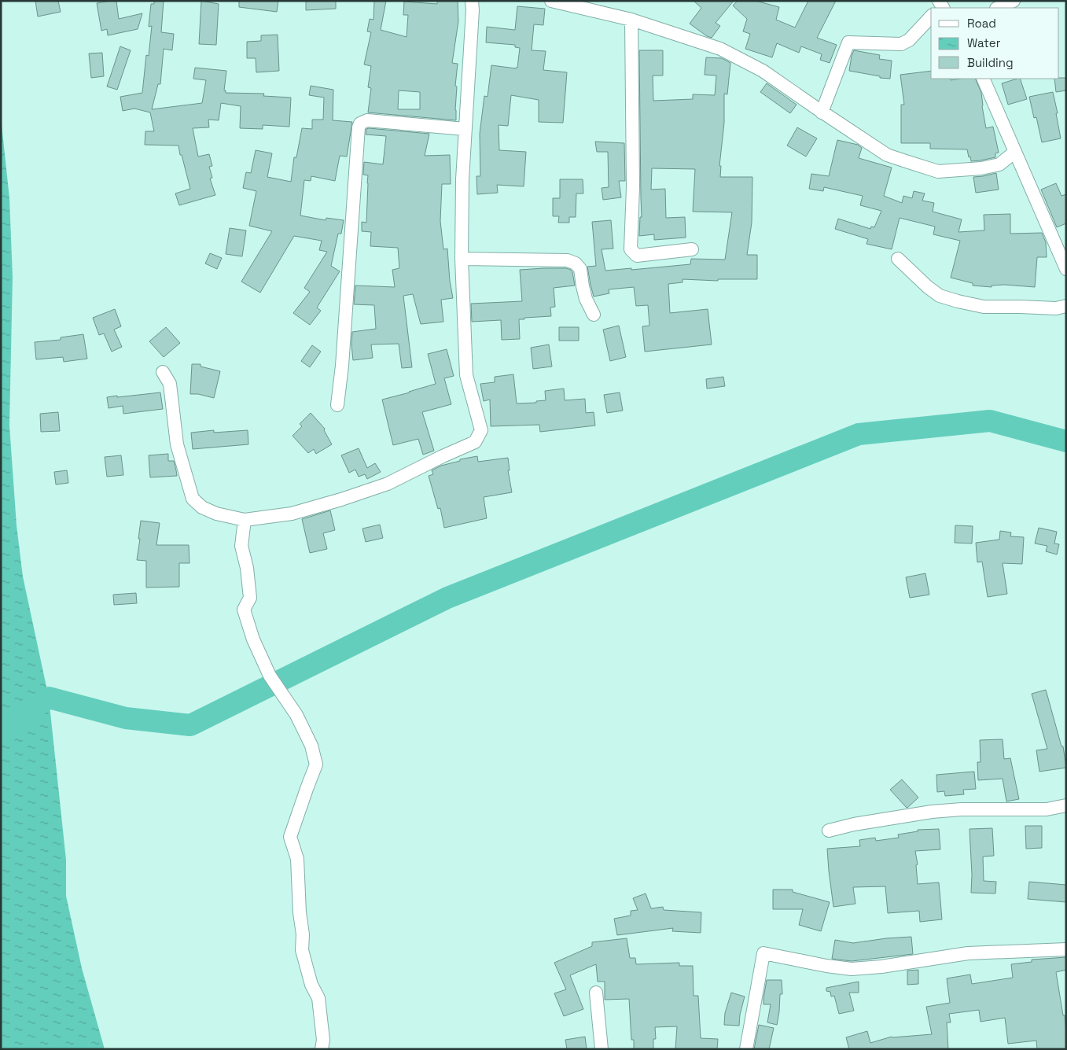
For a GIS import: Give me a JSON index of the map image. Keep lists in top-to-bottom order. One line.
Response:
{"legend":["Road","Water","Building"]}
